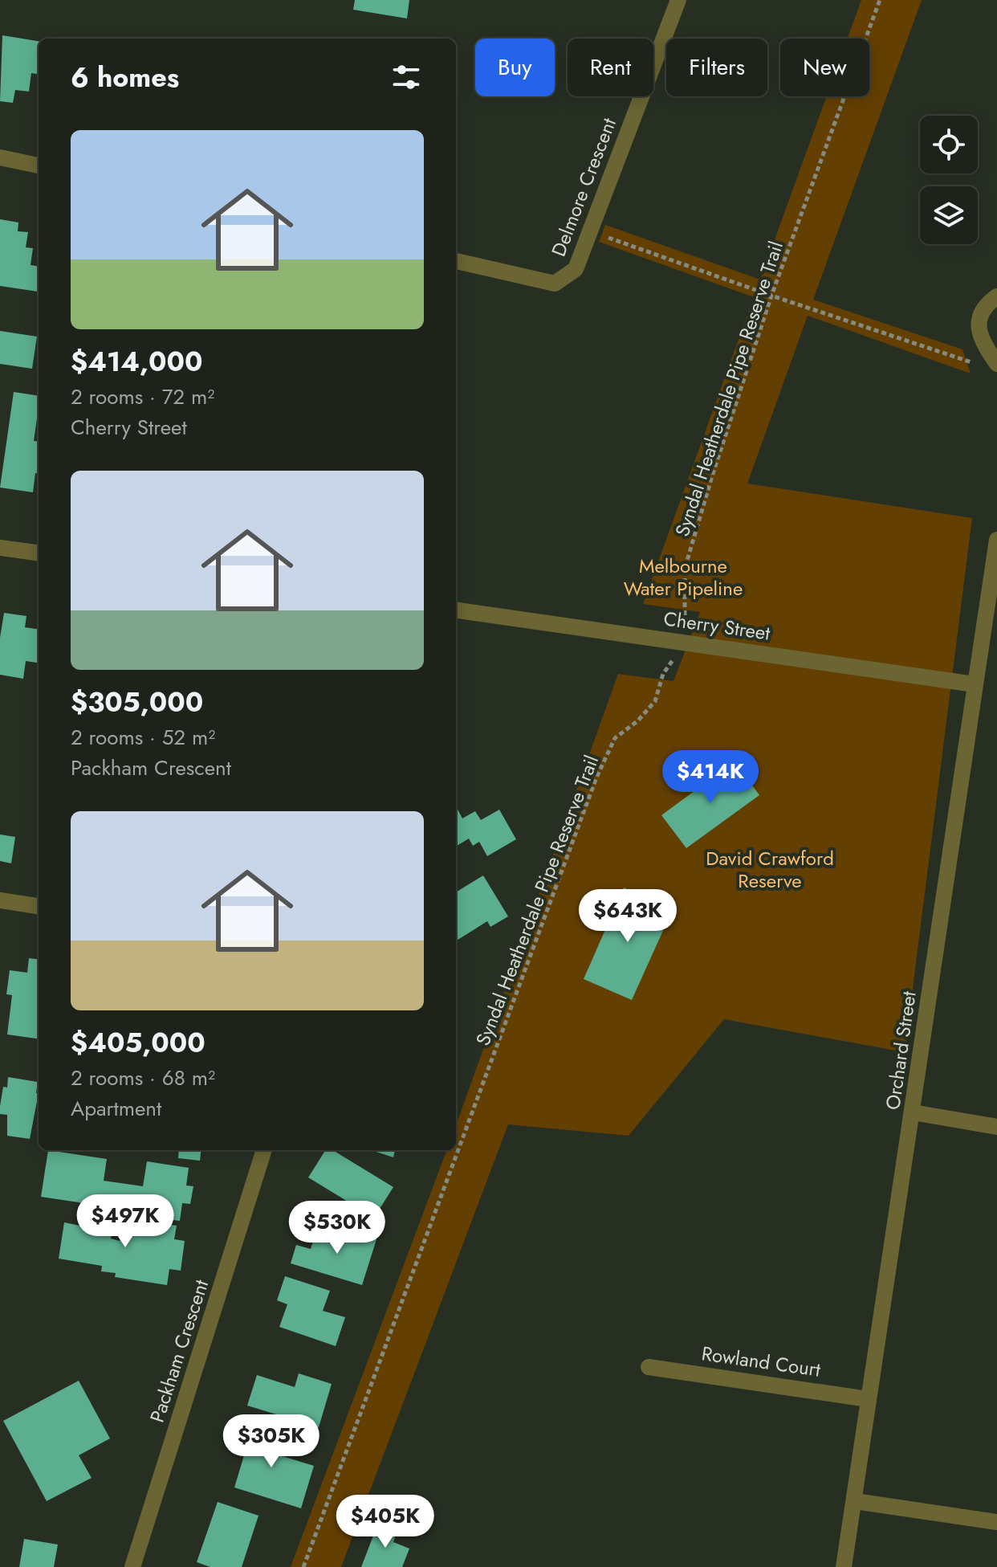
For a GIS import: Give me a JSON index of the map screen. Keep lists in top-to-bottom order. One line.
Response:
{"streets":{"street":["Delmore Crescent","Cherry Street","Orchard Street","Packham Crescent","Rowland Court"],"path":["Syndal Heatherdale Pipe Reserve Trail"]},"crossings":[["Syndal Heatherdale Pipe Reserve Trail","Cherry Street"],["Cherry Street","Orchard Street"],["Orchard Street","Rowland Court"]],"parks":["Melbourne Water Pipeline","David Crawford Reserve"],"page":{"chip":["Buy","Rent","Filters","New"],"heading":"6 homes","list":[{"name":"$414,000","note":"2 rooms · 72 m² · Cherry Street"},{"name":"$305,000","note":"2 rooms · 52 m² · Packham Crescent"},{"name":"$405,000","note":"2 rooms · 68 m² · Apartment"}],"price":["$414K","$643K","$497K","$530K","$305K","$405K"]}}
